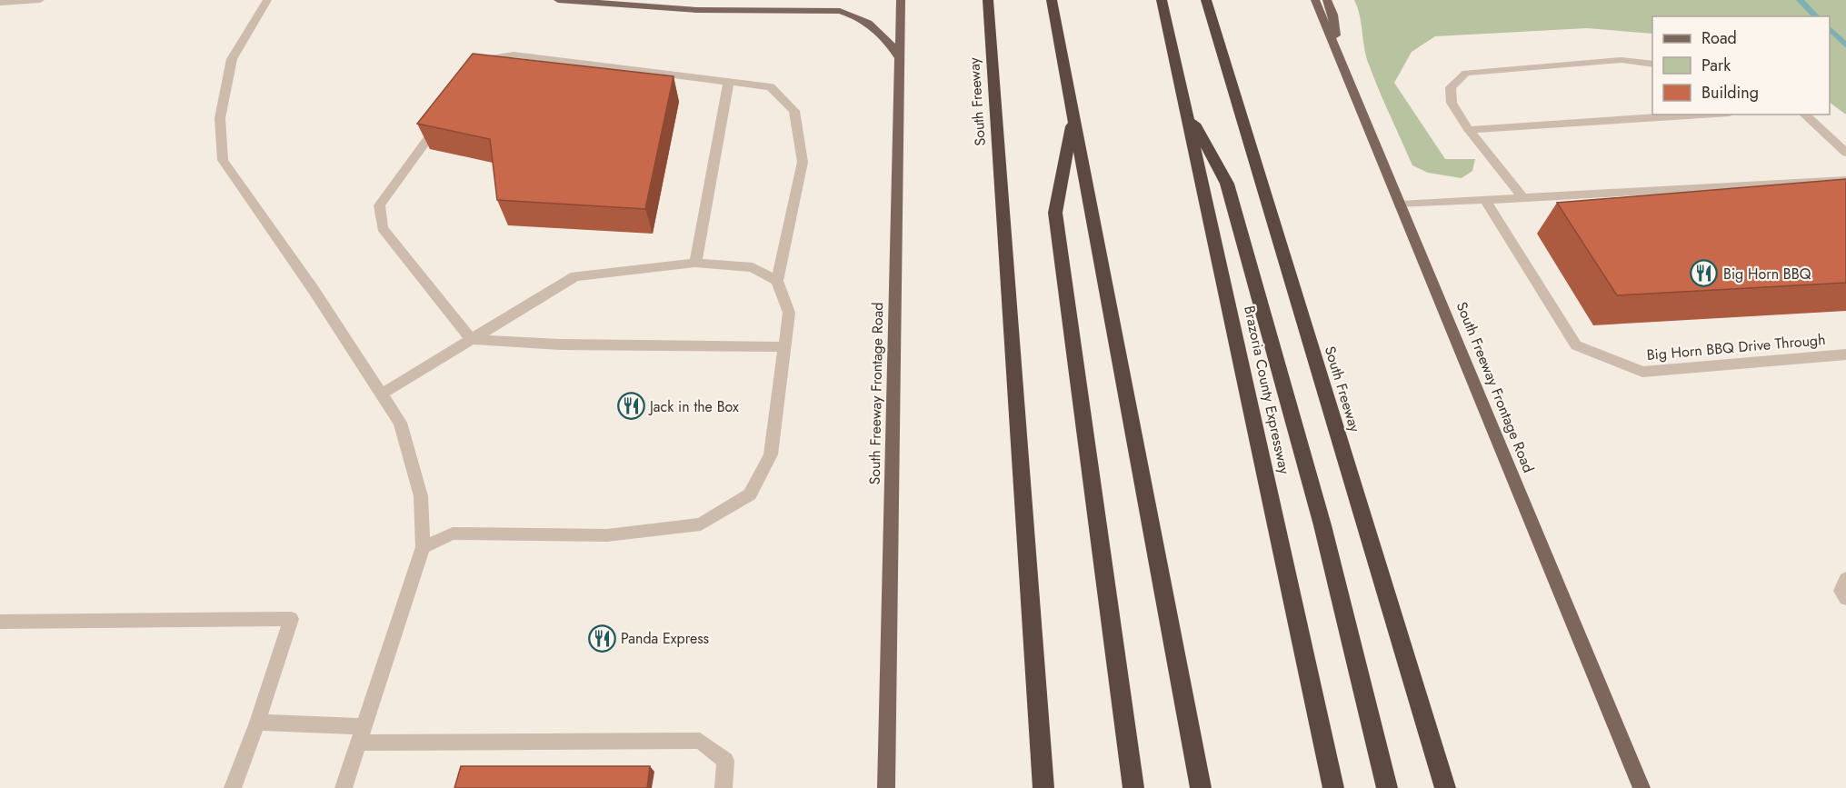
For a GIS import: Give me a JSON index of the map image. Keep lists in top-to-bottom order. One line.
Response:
{"streets":{"highway":["South Freeway","Brazoria County Expressway"],"main road":["South Freeway Frontage Road"],"street":["Big Horn BBQ Drive Through"]},"places":{"restaurant":["Big Horn BBQ","Jack in the Box","Panda Express"]},"legend":["Road","Park","Building"]}
